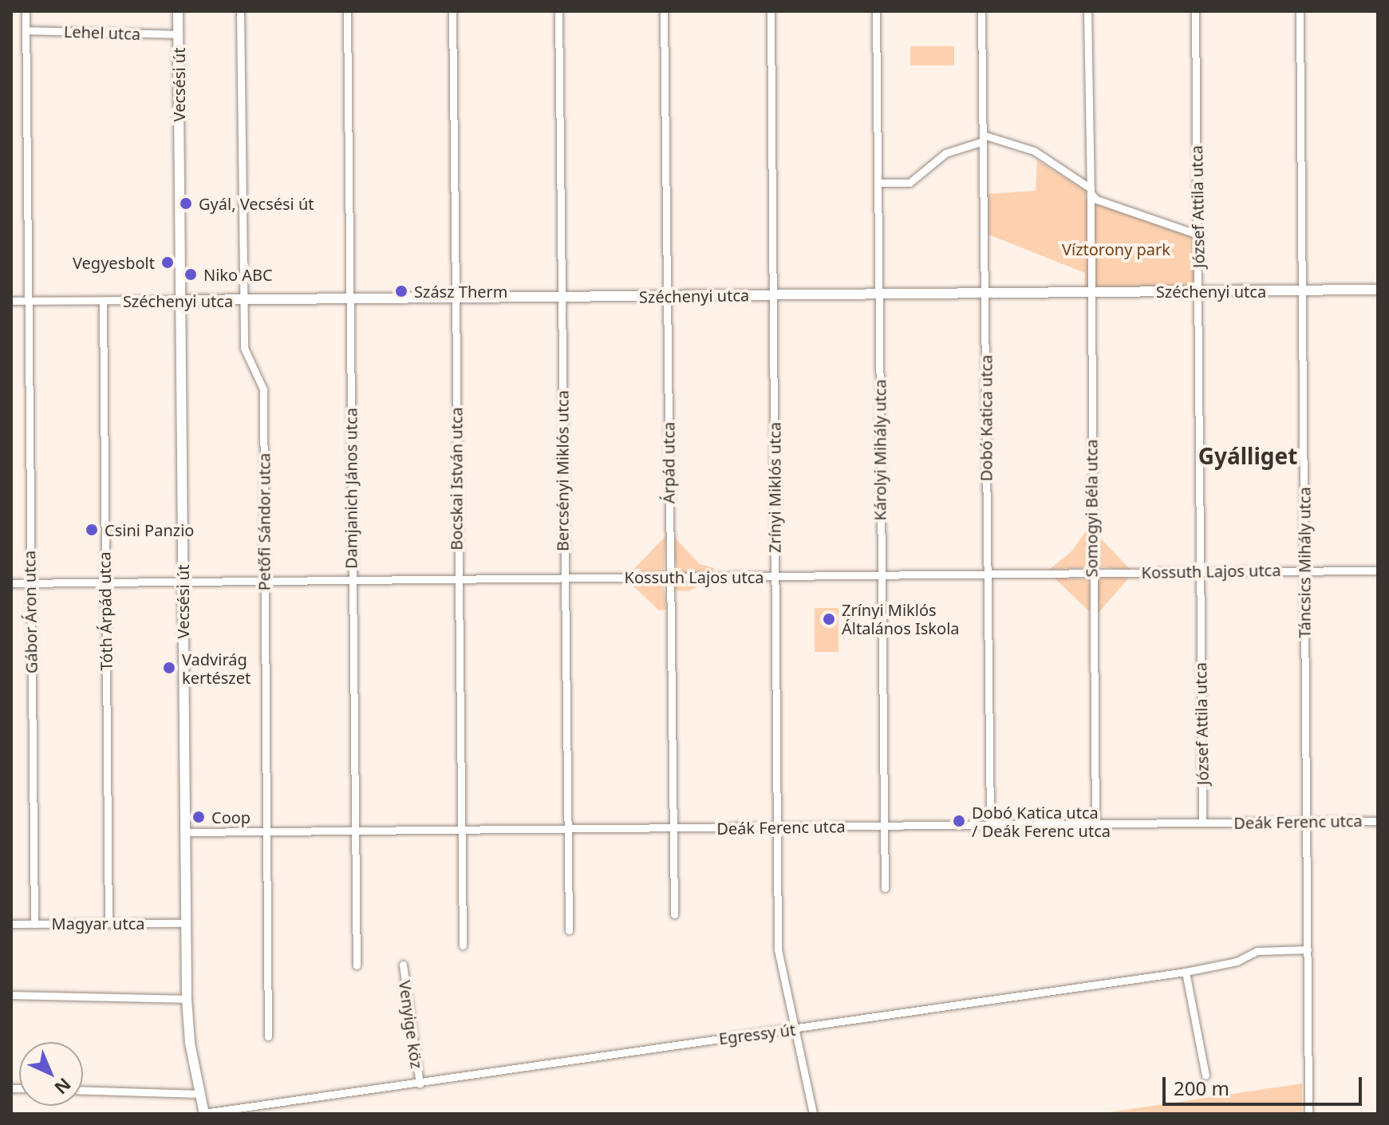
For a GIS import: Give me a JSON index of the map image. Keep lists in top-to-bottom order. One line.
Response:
{"streets":{"street":["Lehel utca","Vecsési út","József Attila utca","Széchenyi utca","Dobó Katica utca","Károlyi Mihály utca","Árpád utca","Bercsényi Miklós utca","Bocskai István utca","Zrínyi Miklós utca","Damjanich János utca","Somogyi Béla utca","Petőfi Sándor utca","Táncsics Mihály utca","Kossuth Lajos utca","Tóth Árpád utca","Gábor Áron utca","Deák Ferenc utca","Magyar utca","Venyige köz","Egressy út"]},"crossings":[["Lehel utca","Vecsési út"],["Lehel utca","Gábor Áron utca"],["Vecsési út","Széchenyi utca"],["Vecsési út","Kossuth Lajos utca"],["Vecsési út","Deák Ferenc utca"],["Vecsési út","Magyar utca"],["Vecsési út","Egressy út"],["József Attila utca","Széchenyi utca"],["József Attila utca","Kossuth Lajos utca"],["József Attila utca","Deák Ferenc utca"],["Széchenyi utca","Dobó Katica utca"],["Széchenyi utca","Károlyi Mihály utca"],["Széchenyi utca","Árpád utca"],["Széchenyi utca","Bercsényi Miklós utca"],["Széchenyi utca","Bocskai István utca"],["Széchenyi utca","Zrínyi Miklós utca"],["Széchenyi utca","Damjanich János utca"],["Széchenyi utca","Somogyi Béla utca"],["Széchenyi utca","Petőfi Sándor utca"],["Széchenyi utca","Táncsics Mihály utca"],["Széchenyi utca","Tóth Árpád utca"],["Széchenyi utca","Gábor Áron utca"],["Dobó Katica utca","Kossuth Lajos utca"],["Dobó Katica utca","Deák Ferenc utca"],["Károlyi Mihály utca","Kossuth Lajos utca"],["Károlyi Mihály utca","Deák Ferenc utca"],["Árpád utca","Kossuth Lajos utca"],["Árpád utca","Deák Ferenc utca"],["Bercsényi Miklós utca","Kossuth Lajos utca"],["Bercsényi Miklós utca","Deák Ferenc utca"],["Bocskai István utca","Kossuth Lajos utca"],["Bocskai István utca","Deák Ferenc utca"],["Zrínyi Miklós utca","Kossuth Lajos utca"],["Zrínyi Miklós utca","Deák Ferenc utca"],["Zrínyi Miklós utca","Egressy út"],["Damjanich János utca","Kossuth Lajos utca"],["Damjanich János utca","Deák Ferenc utca"],["Somogyi Béla utca","Kossuth Lajos utca"],["Somogyi Béla utca","Deák Ferenc utca"],["Petőfi Sándor utca","Kossuth Lajos utca"],["Petőfi Sándor utca","Deák Ferenc utca"],["Táncsics Mihály utca","Kossuth Lajos utca"],["Táncsics Mihály utca","Deák Ferenc utca"],["Táncsics Mihály utca","Egressy út"],["Kossuth Lajos utca","Tóth Árpád utca"],["Kossuth Lajos utca","Gábor Áron utca"],["Tóth Árpád utca","Magyar utca"],["Gábor Áron utca","Magyar utca"],["Venyige köz","Egressy út"]],"districts":["Gyálliget"],"parks":["Víztorony park"],"places":["Gyál, Vecsési út","Vegyesbolt","Niko ABC","Szász Therm","Csini Panzio","Zrínyi Miklós Általános Iskola","Vadvirág kertészet","Coop","Dobó Katica utca / Deák Ferenc utca"],"scale_bar":"200 m","north":"bottom right"}
